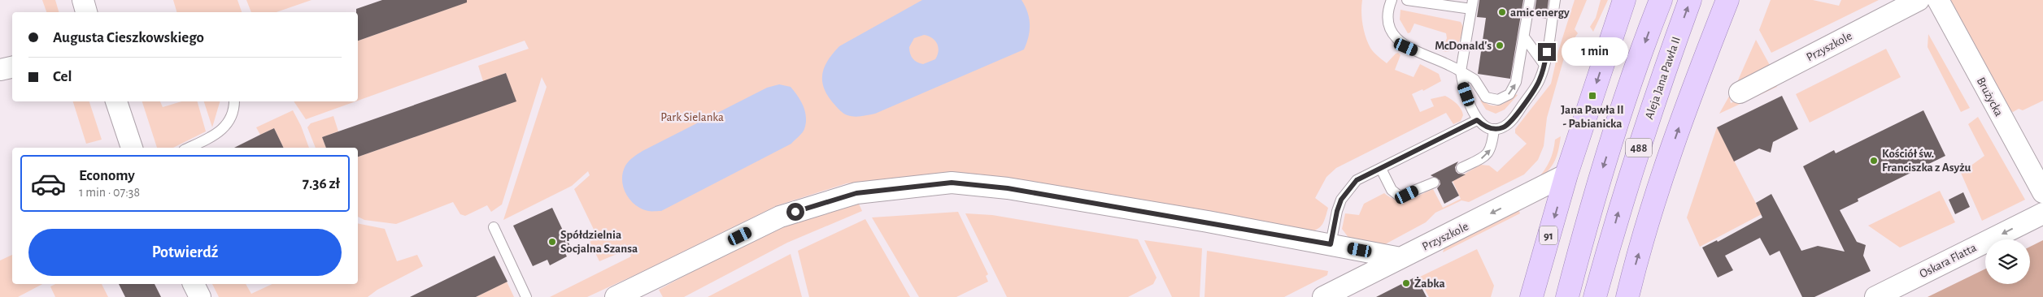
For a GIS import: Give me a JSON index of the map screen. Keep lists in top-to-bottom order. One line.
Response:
{"streets":{"main road":["Aleja Jana Pawła II","488","91"],"street":["Przyszkole","Brużycka","Oskara Flatta"]},"crossings":[["Przyszkole","91"]],"one_way":["Przyszkole","Oskara Flatta"],"parks":["Park Sielanka"],"places":{"other":["amic energy","McDonald's","Kościół św. Franciszka z Asyżu","Spółdzielnia Socjalna Szansa","Żabka"],"transit":["Jana Pawła II - Pabianicka"]},"page":{"banner":["Augusta Cieszkowskiego","Cel"],"bubble":"1 min","list":[{"name":"Economy","note":"1 min · 07:38","value":"7.36 zł"}],"buttons":"Potwierdź"}}
